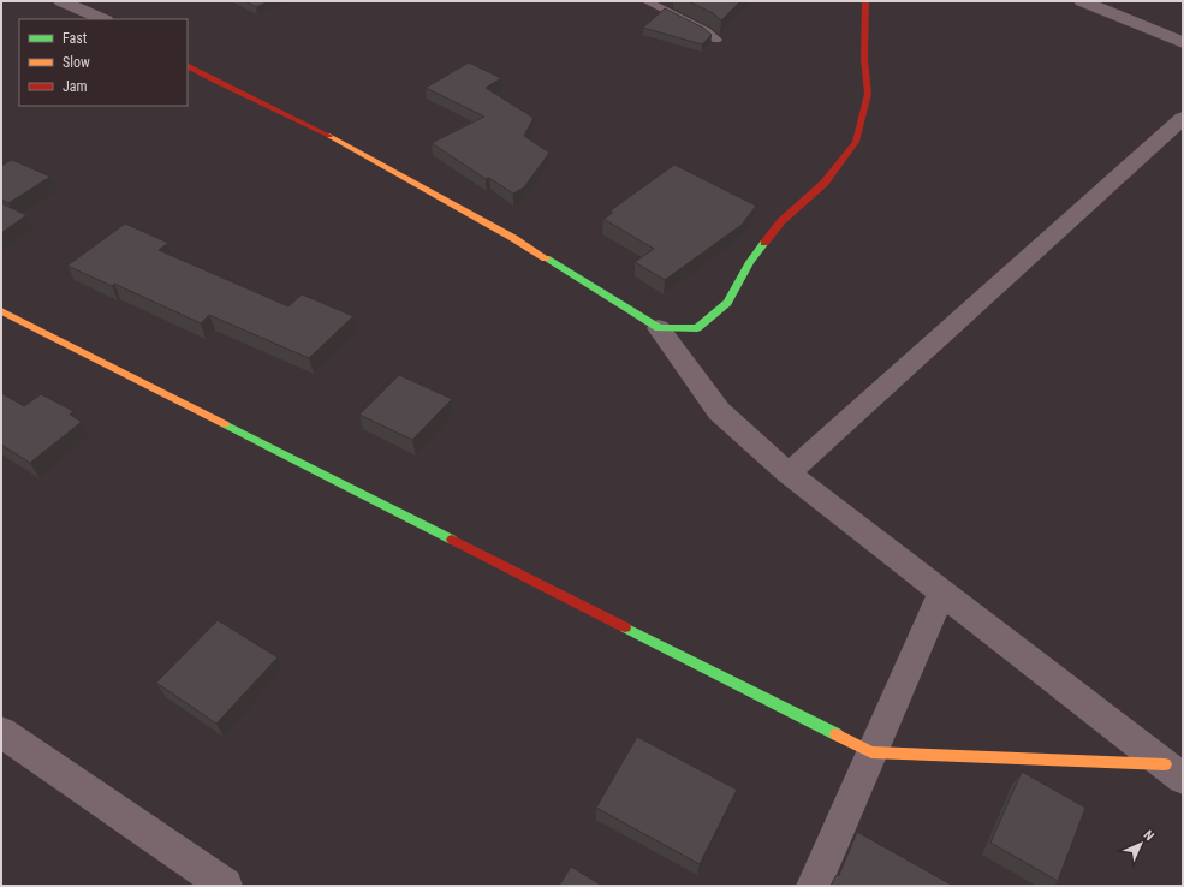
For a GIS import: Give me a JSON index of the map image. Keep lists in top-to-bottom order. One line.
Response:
{"legend":["Fast","Slow","Jam"],"north":"top right"}
